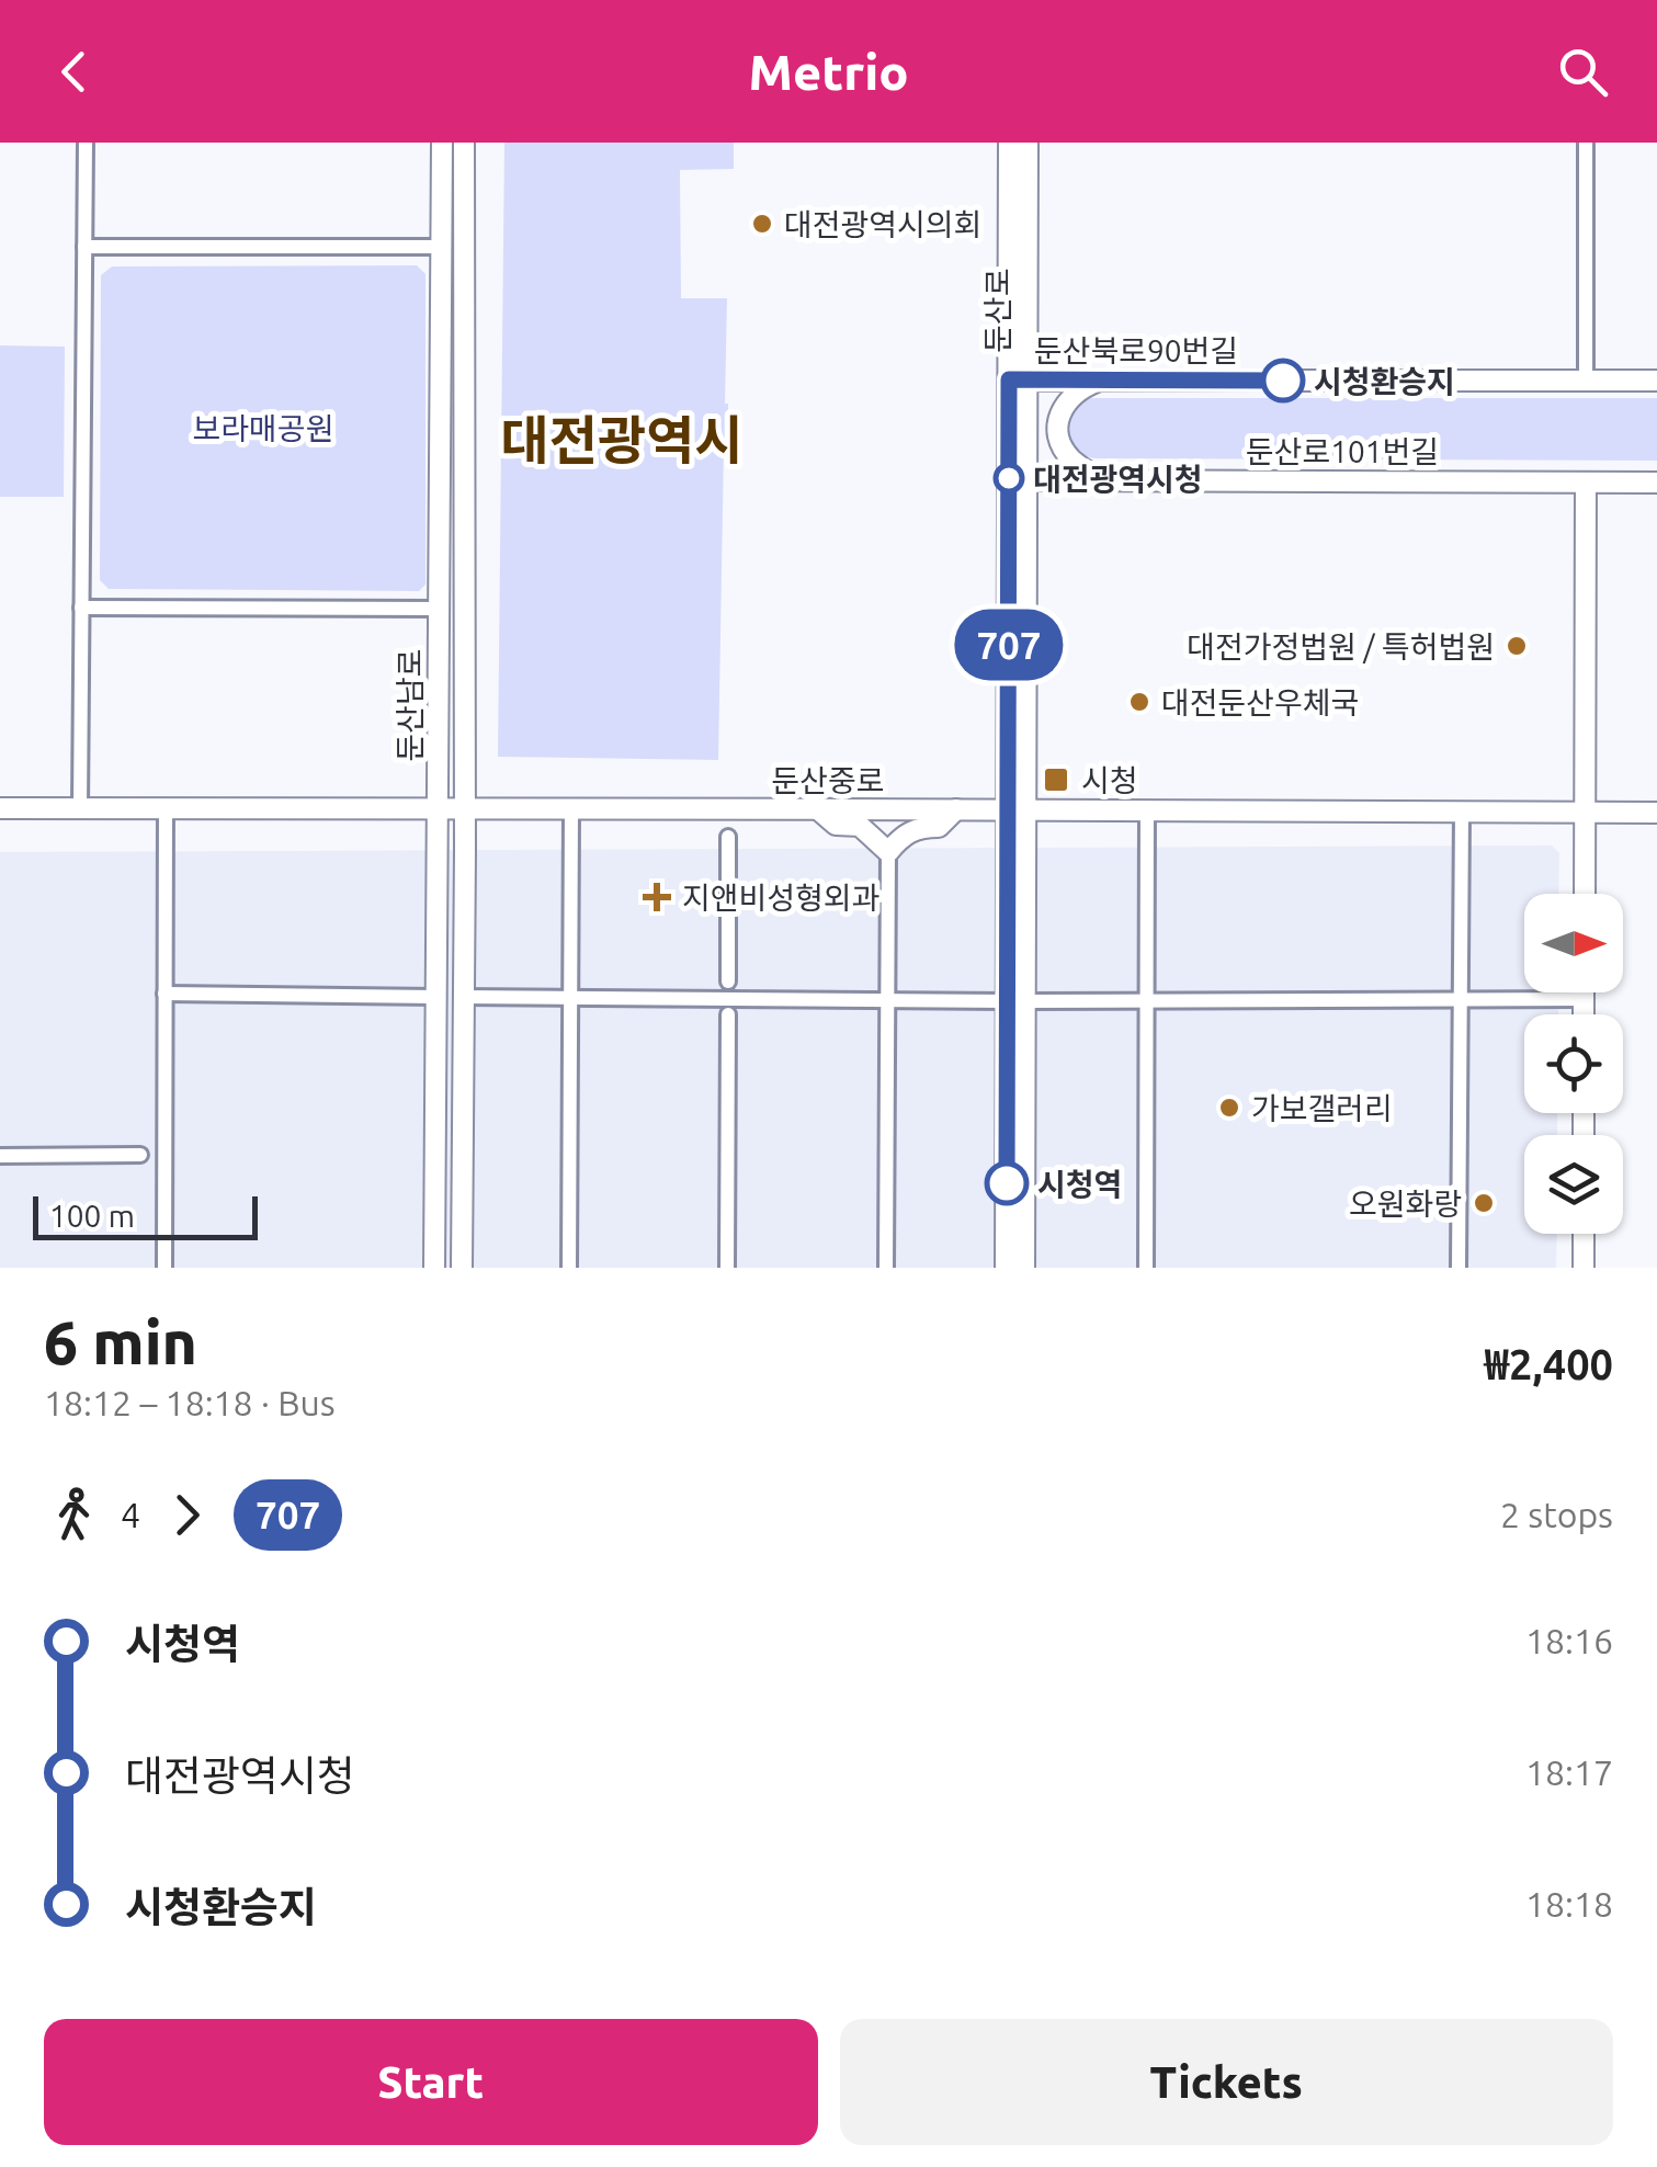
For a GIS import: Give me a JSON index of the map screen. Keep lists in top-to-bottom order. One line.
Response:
{"streets":{"main road":["둔산로","둔산북로90번길","둔산로101번길","둔산남로","둔산중로"]},"crossings":[["둔산로","둔산북로90번길"],["둔산로","둔산로101번길"],["둔산로","둔산중로"],["둔산남로","둔산중로"]],"districts":["대전광역시"],"parks":["보라매공원"],"places":{"other":["대전광역시의회","시청환승지","대전광역시청","대전가정법원 / 특허법원","대전둔산우체국","가보갤러리","시청역","오원화랑"],"transit":["시청"],"health":["지앤비성형외과"]},"lines":["bus line 707"],"scale_bar":"100 m","north":"right","page":{"header":"Metrio","on_map":"707","scale":"100 m","heading":["6 min","18:12 – 18:18 · Bus","₩2,400"],"legs":["4","707","2 stops"],"list":[{"name":"시청역","value":"18:16"},{"name":"대전광역시청","value":"18:17"},{"name":"시청환승지","value":"18:18"}],"buttons":["Start","Tickets"]}}
